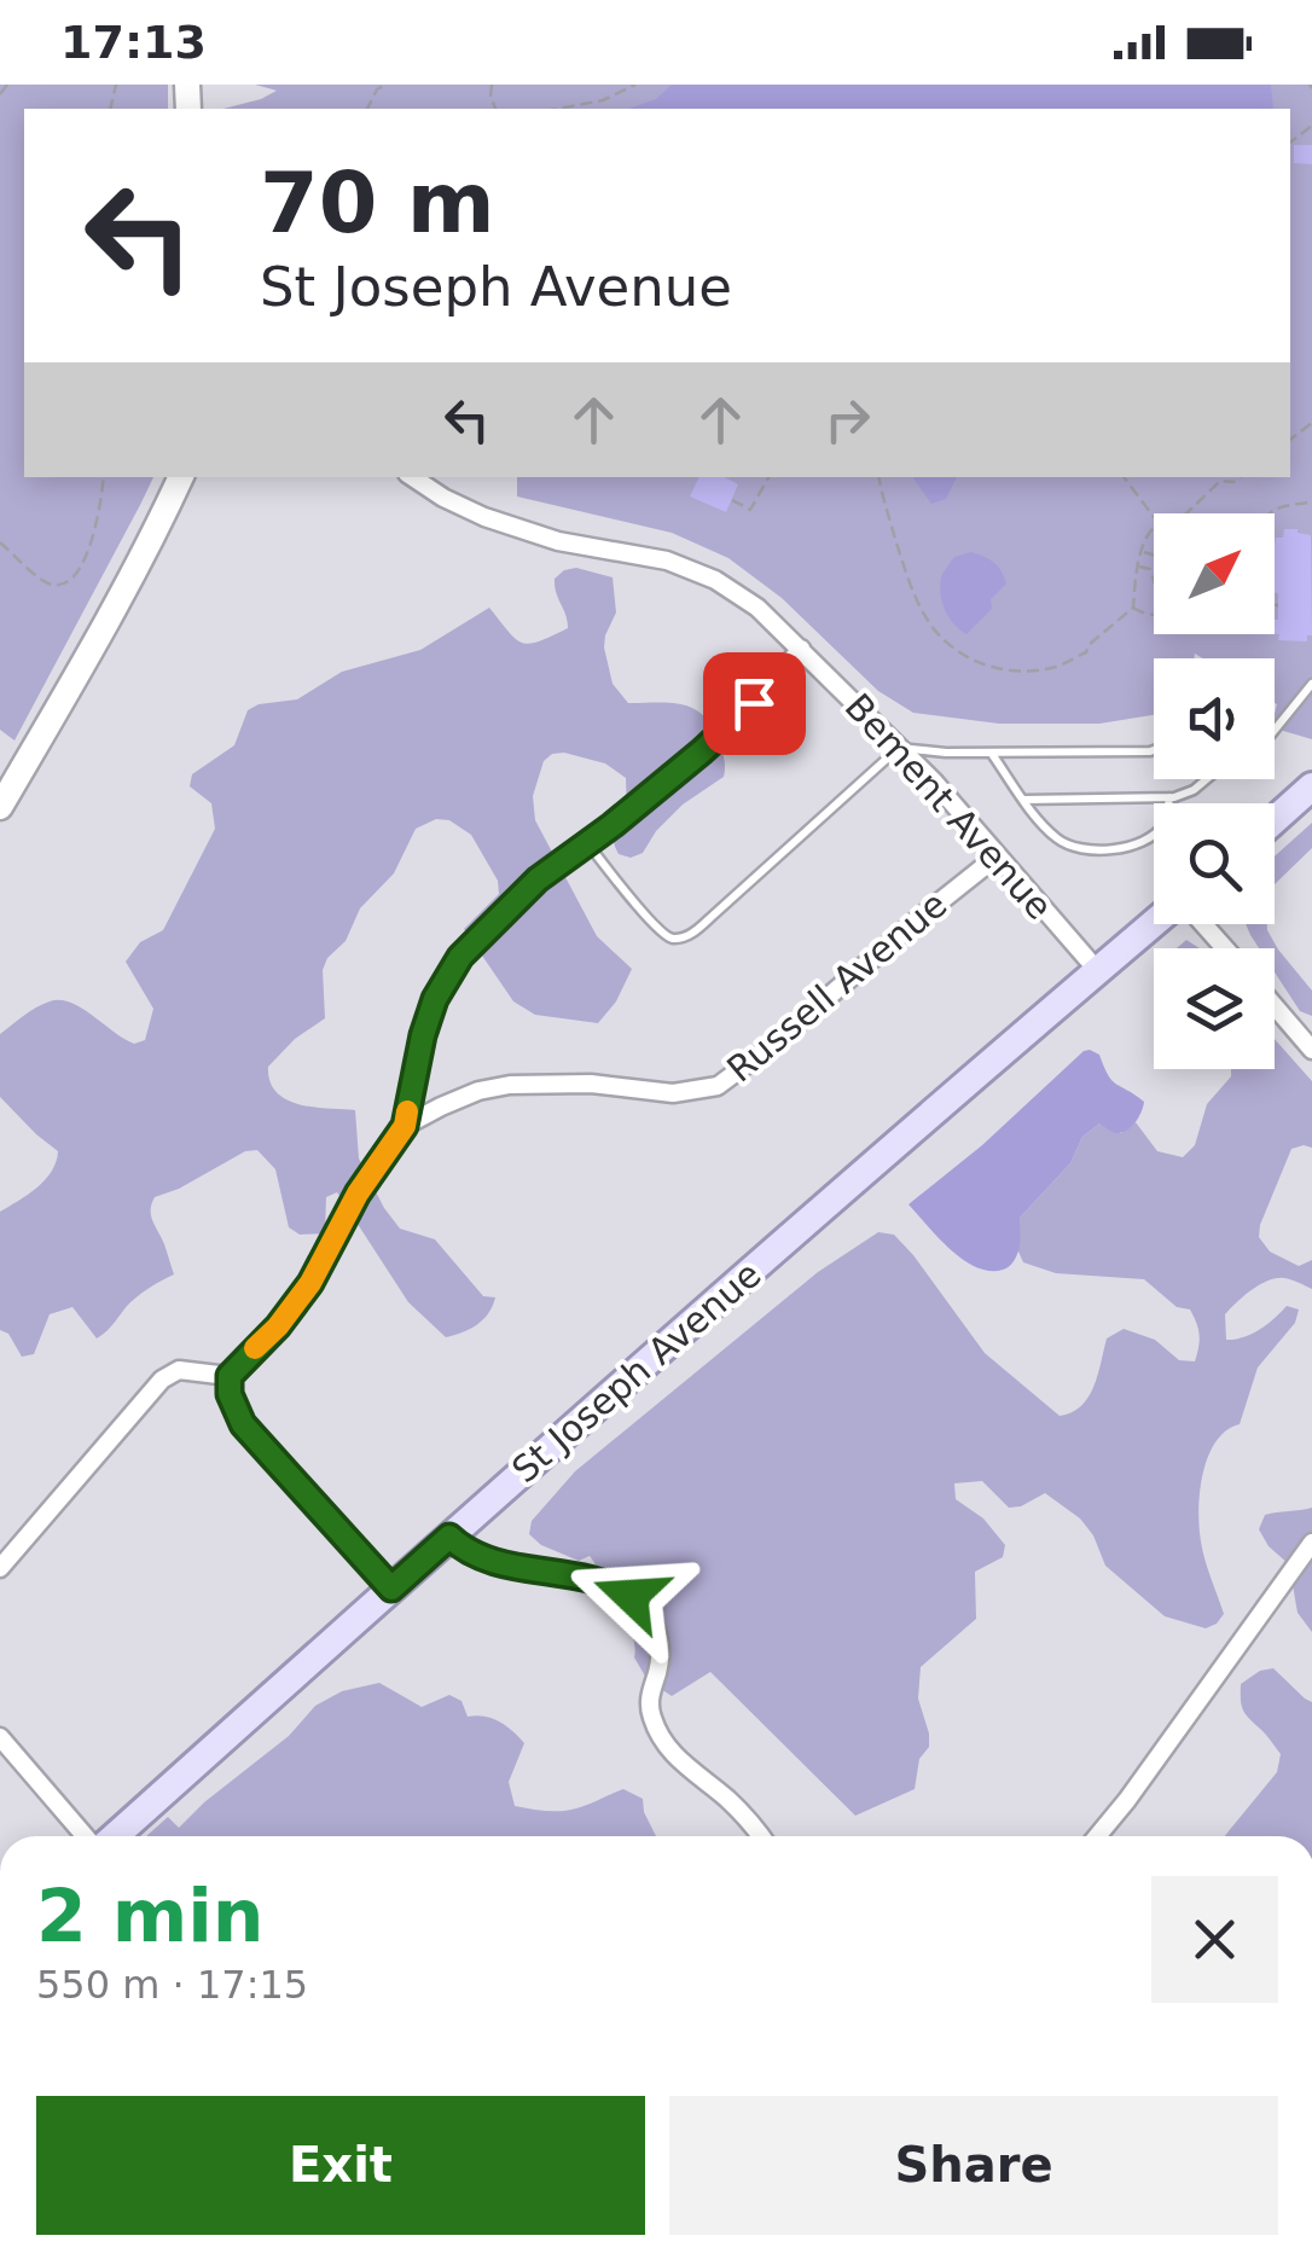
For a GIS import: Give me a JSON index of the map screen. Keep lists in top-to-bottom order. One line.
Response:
{"streets":{"main road":["St Joseph Avenue"],"street":["Bement Avenue","Russell Avenue"]},"crossings":[["Bement Avenue","Russell Avenue"],["Bement Avenue","St Joseph Avenue"]],"north":"top right","page":{"status":"17:13","turn":["70 m","St Joseph Avenue"],"heading":["2 min","550 m · 17:15"],"buttons":["Exit","Share"]}}
